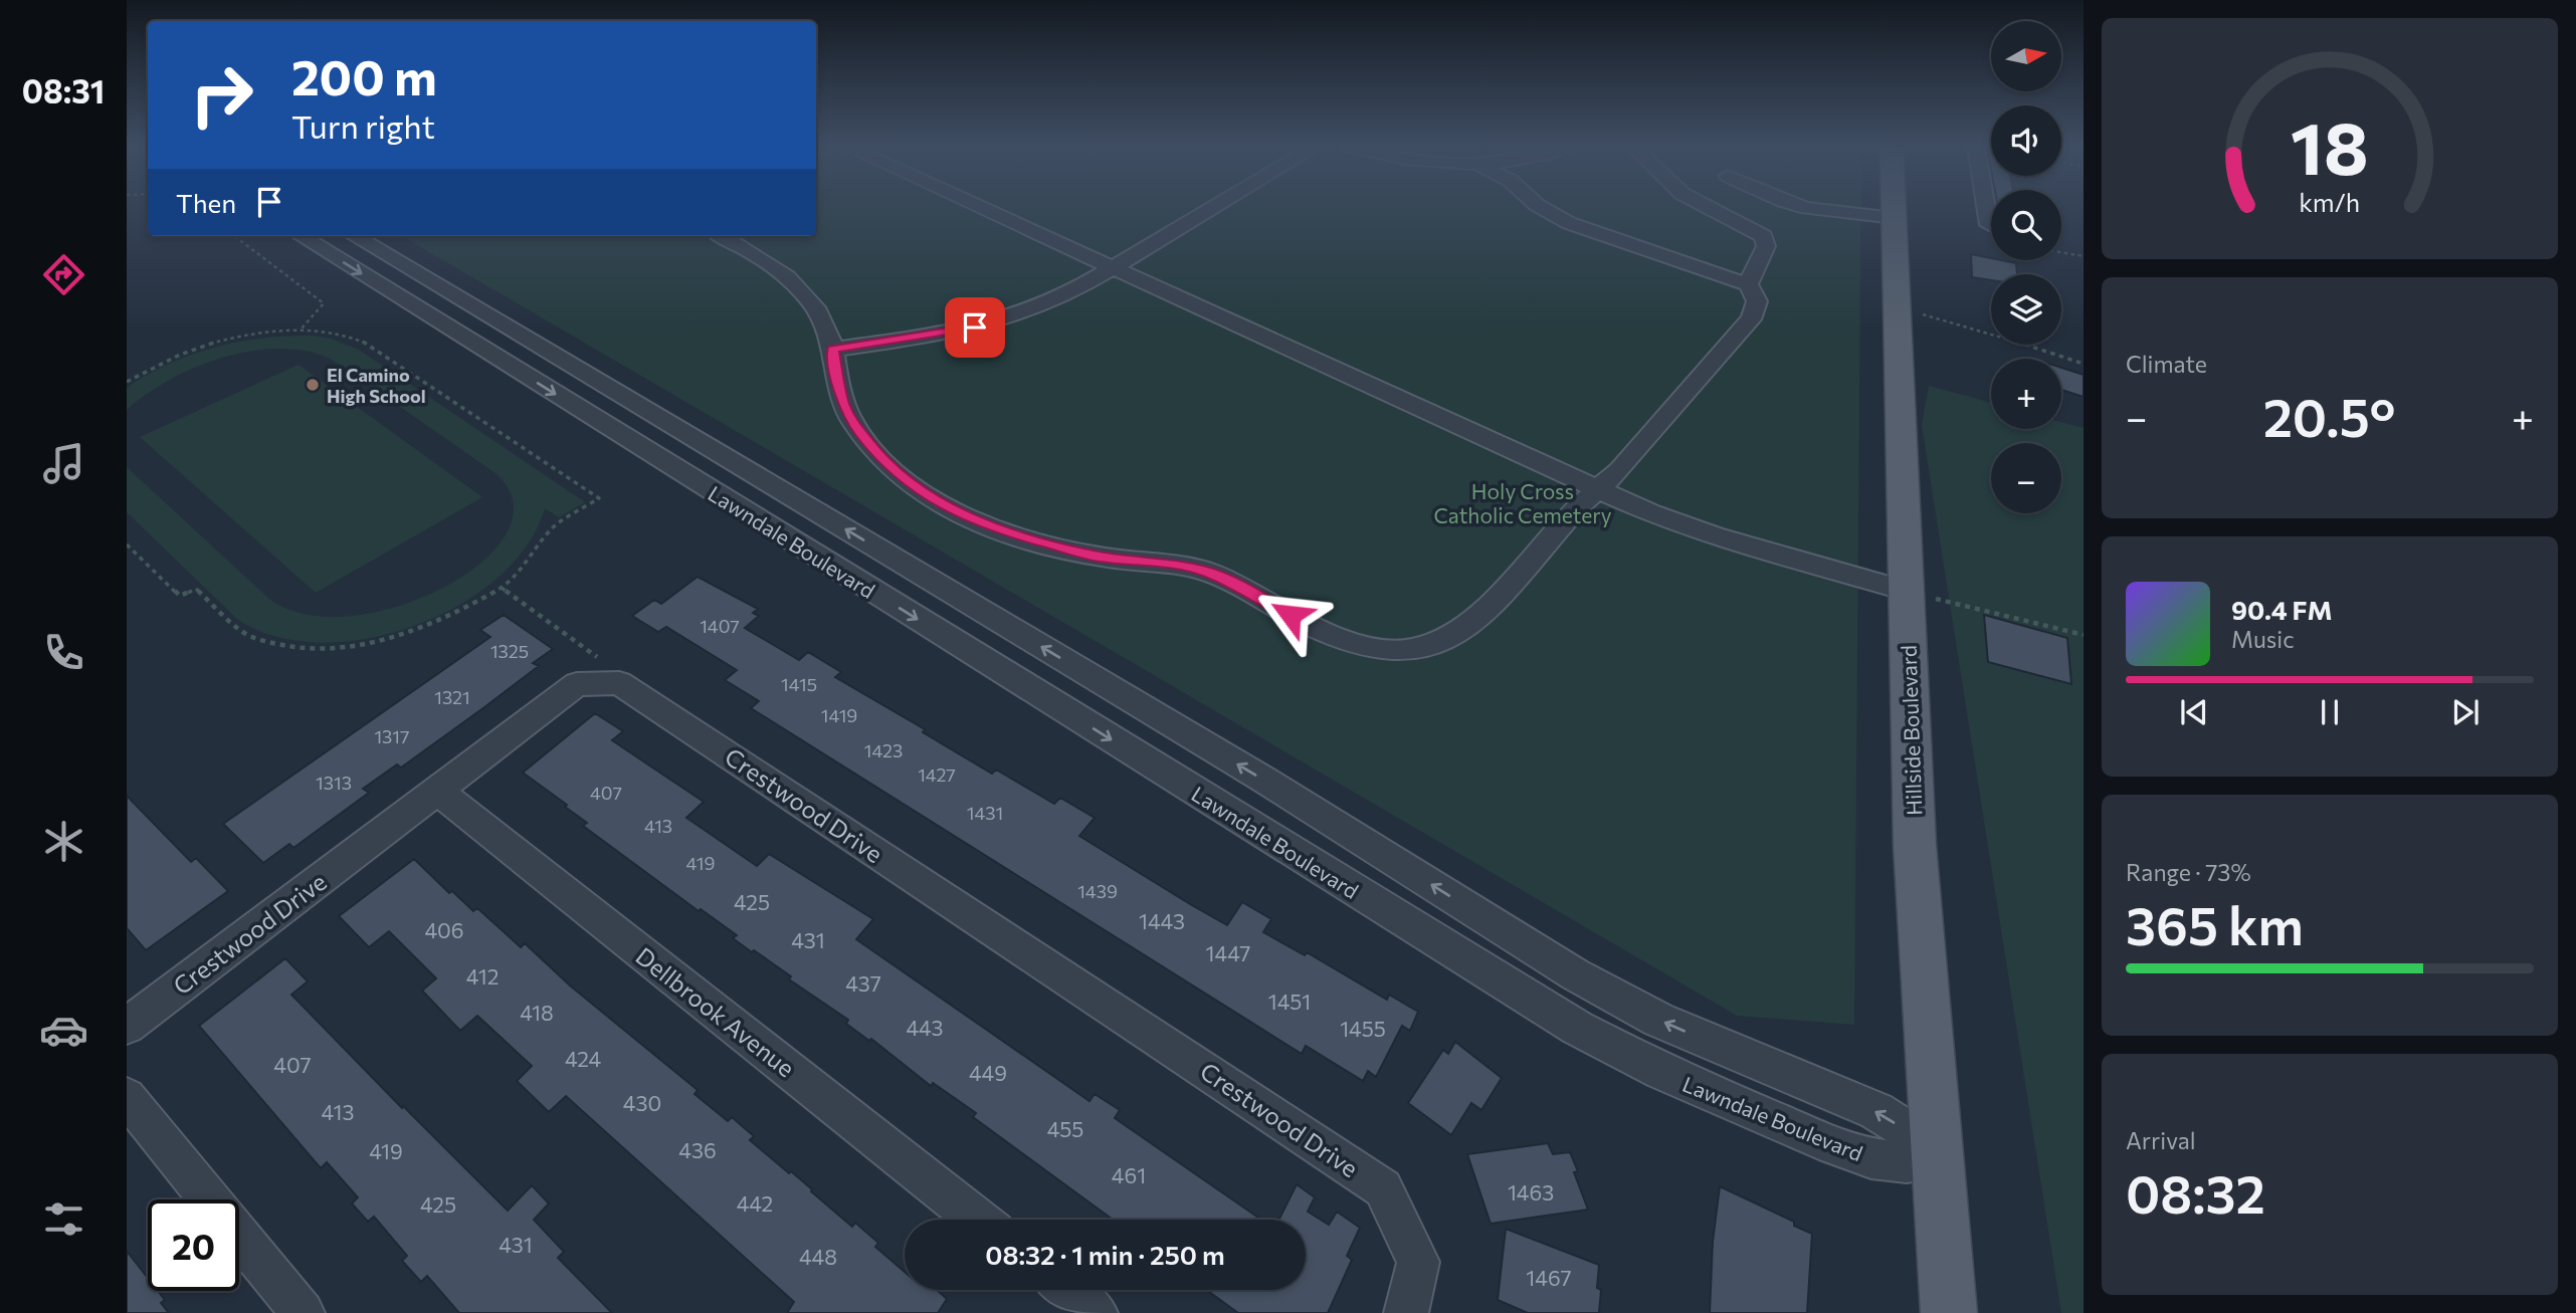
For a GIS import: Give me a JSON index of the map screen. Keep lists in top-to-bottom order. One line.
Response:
{"streets":{"main road":["Hillside Boulevard"],"street":["Lawndale Boulevard","Crestwood Drive","Dellbrook Avenue"]},"crossings":[["Lawndale Boulevard","Hillside Boulevard"],["Crestwood Drive","Dellbrook Avenue"]],"parks":["Holy Cross Catholic Cemetery"],"places":["El Camino High School"],"house_numbers":["1407","1325","1415","1321","1419","1317","1423","1427","1313","407","1431","413","419","1439","425","1443","406","431","1447","412","437","1451","418","443","1455","424","407","449","430","413","455","436","419","461","1463","442","425","431","448","1467"],"north":"right","page":{"tabs":"08:31","map_buttons":["+","−"],"turn":["200 m","Turn right"],"then":"Then","tile":["Climate",["Range · 73%","365 km"],["Arrival","08:32"]],"heat":["−","20.5°","+"],"song":["90.4 FM","Music"],"limit":"20","trip":"08:32 · 1 min · 250 m","gauge":["18","km/h"]}}
